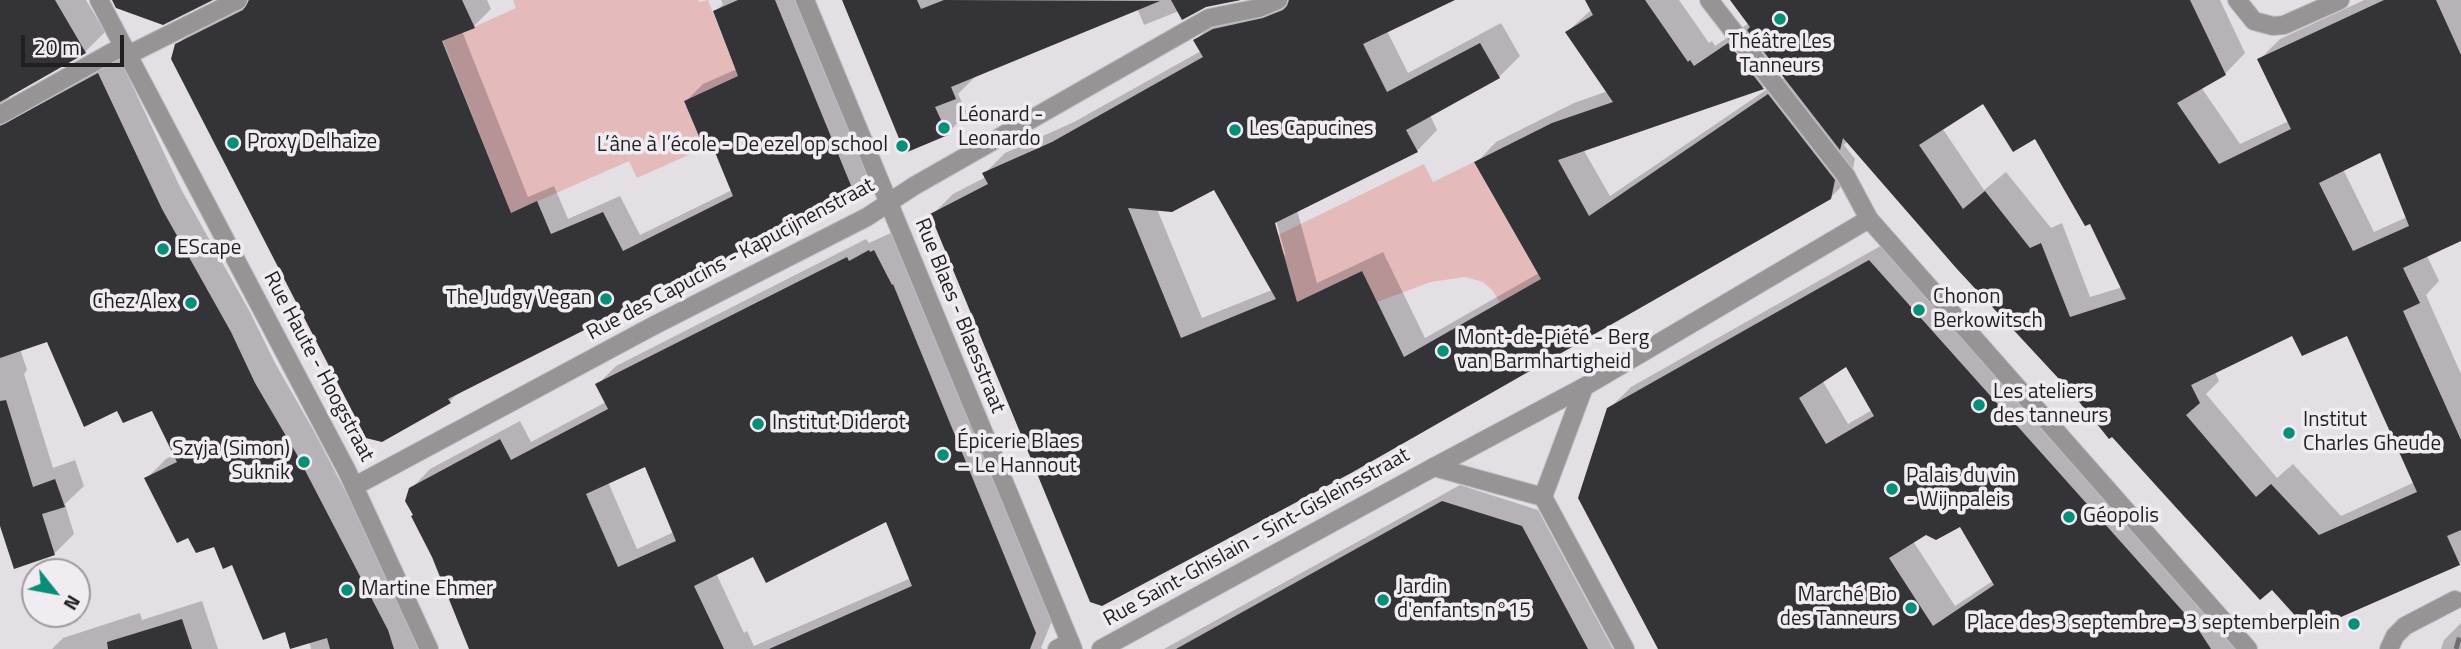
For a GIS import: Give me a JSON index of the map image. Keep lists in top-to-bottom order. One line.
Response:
{"streets":{"street":["Rue des Capucins - Kapucijnenstraat","Rue Blaes - Blaesstraat","Rue Haute - Hoogstraat","Rue Saint-Ghislain - Sint-Gisleinsstraat"]},"crossings":[["Rue des Capucins - Kapucijnenstraat","Rue Blaes - Blaesstraat"],["Rue des Capucins - Kapucijnenstraat","Rue Haute - Hoogstraat"]],"places":["Théâtre Les Tanneurs","Léonard - Leonardo","Les Capucines","Proxy Delhaize","L’âne à l’école - De ezel op school","EScape","The Judgy Vegan","Chez Alex","Chonon Berkowitsch","Mont-de-Piété - Berg van Barmhartigheid","Les ateliers des tanneurs","Institut Diderot","Institut Charles Gheude","Épicerie Blaes – Le Hannout","Szyja (Simon) Suknik","Palais du vin - Wijnpaleis","Géopolis","Martine Ehmer","Jardin d'enfants n°15","Marché Bio des Tanneurs","Place des 3 septembre - 3 septemberplein"],"scale_bar":"20 m","north":"bottom right"}
